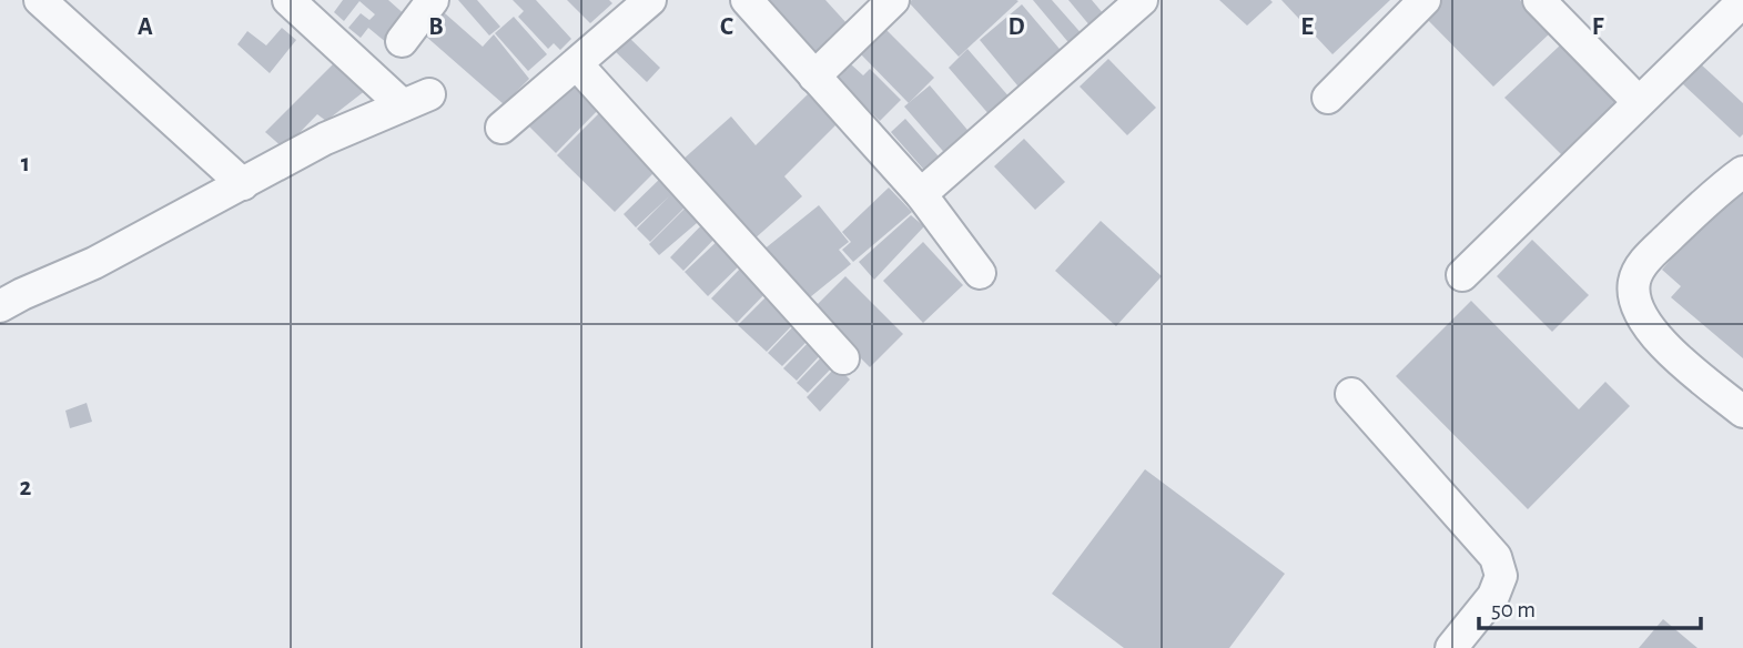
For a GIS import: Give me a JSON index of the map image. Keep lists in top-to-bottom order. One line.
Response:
{"scale_bar":"50 m","grid":{"columns":["A","B","C","D","E","F"],"rows":["1","2"]}}
